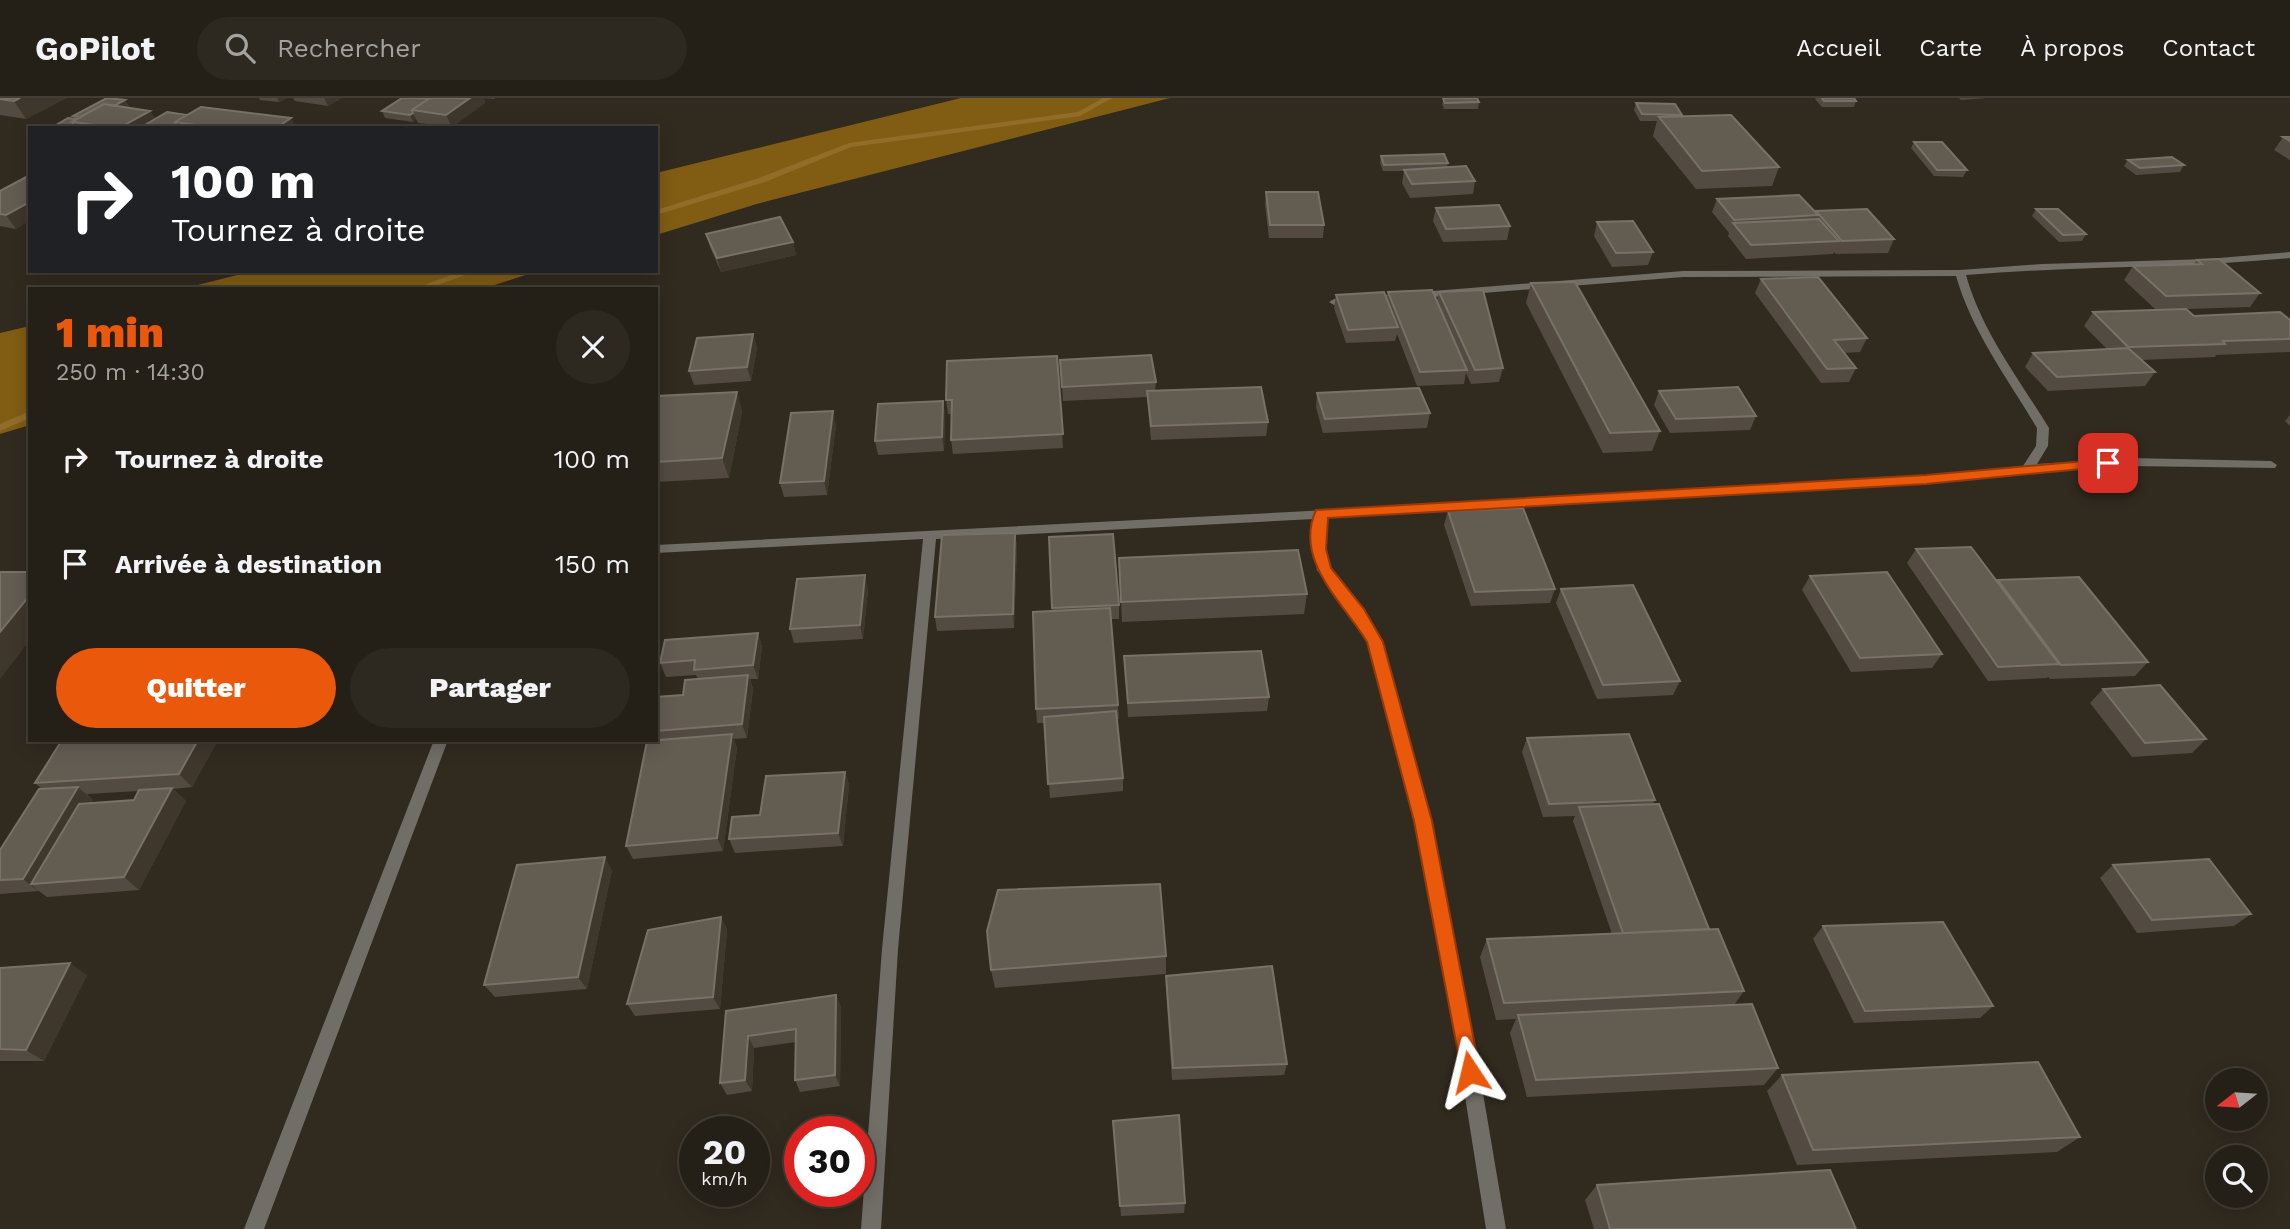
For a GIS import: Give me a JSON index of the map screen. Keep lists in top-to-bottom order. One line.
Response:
{"north":"left","page":{"header":"GoPilot","search":"Rechercher","nav":["Accueil","Carte","À propos","Contact"],"turn":["100 m","Tournez à droite"],"heading":["1 min","250 m · 14:30"],"list":[{"name":"Tournez à droite","value":"100 m"},{"name":"Arrivée à destination","value":"150 m"}],"buttons":["Quitter","Partager"],"speed":"20 km/h","limit":"30"}}
